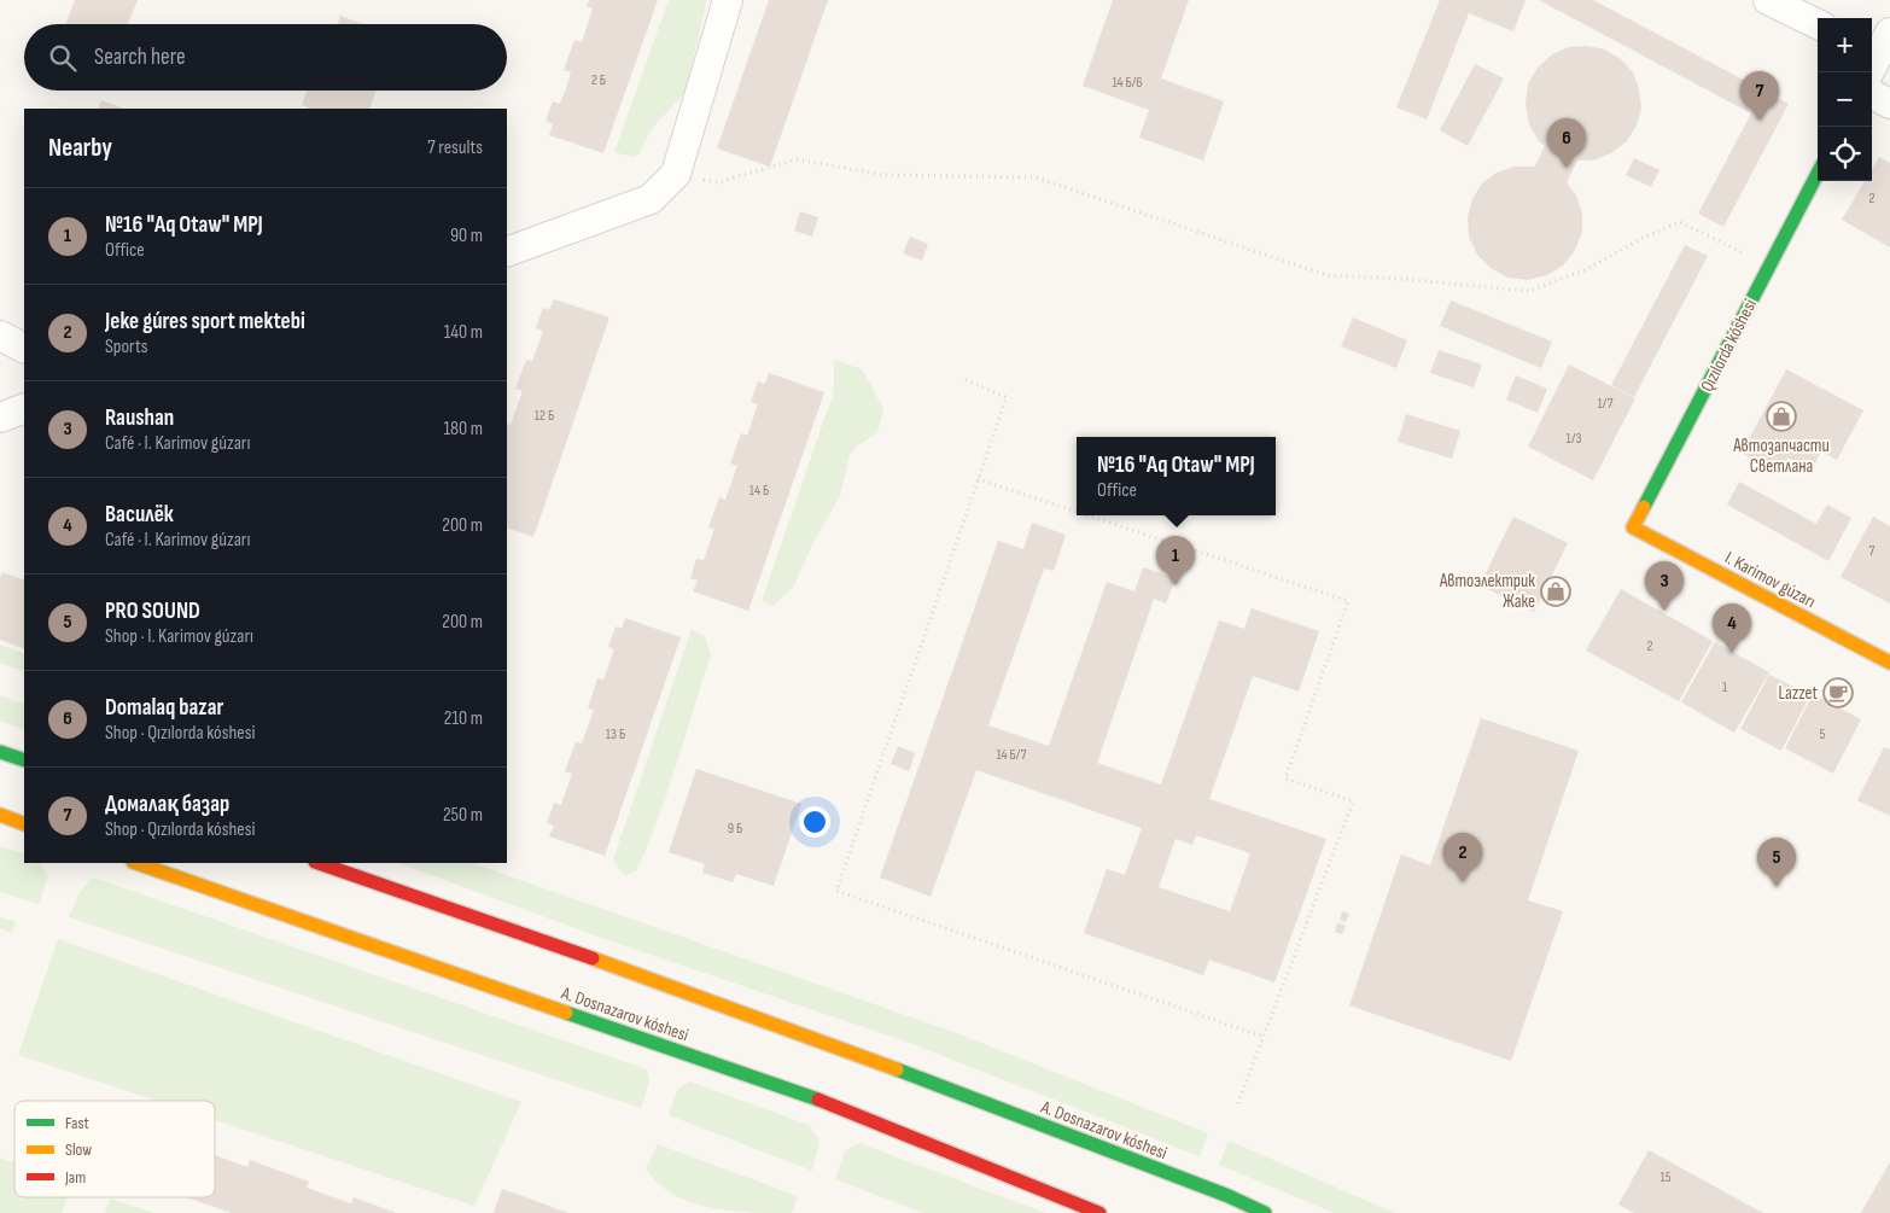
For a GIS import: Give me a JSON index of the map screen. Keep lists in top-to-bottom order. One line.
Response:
{"streets":{"main road":["Qızılorda kóshesi","I. Karimov gúzarı","A. Dosnazarov kóshesi"]},"crossings":[["Qızılorda kóshesi","I. Karimov gúzarı"]],"places":{"shop":["Автозапчасти Светлана","Автоэлектрик Жаке"],"cafe":["Lazzet"]},"house_numbers":["2 Б","14 Б/6","2","1/7","12 Б","1/3","14 Б","7","2","1","13 Б","5","14 Б/7","9 Б","15"],"legend":["Fast","Slow","Jam"],"page":{"map_buttons":["+","−"],"search":"Search here","pins":["7","6","1","3","4","2","5"],"heading":["Nearby","7 results"],"list":[{"mark":"1","name":"№16 \"Aq Otaw\" MPJ","note":"Office","value":"90 m"},{"mark":"2","name":"Jeke gúres sport mektebi","note":"Sports","value":"140 m"},{"mark":"3","name":"Raushan","note":"Café · I. Karimov gúzarı","value":"180 m"},{"mark":"4","name":"Василёк","note":"Café · I. Karimov gúzarı","value":"200 m"},{"mark":"5","name":"PRO SOUND","note":"Shop · I. Karimov gúzarı","value":"200 m"},{"mark":"6","name":"Domalaq bazar","note":"Shop · Qızılorda kóshesi","value":"210 m"},{"mark":"7","name":"Домалақ базар","note":"Shop · Qızılorda kóshesi","value":"250 m"}],"popup":["№16 \"Aq Otaw\" MPJ","Office"]}}
